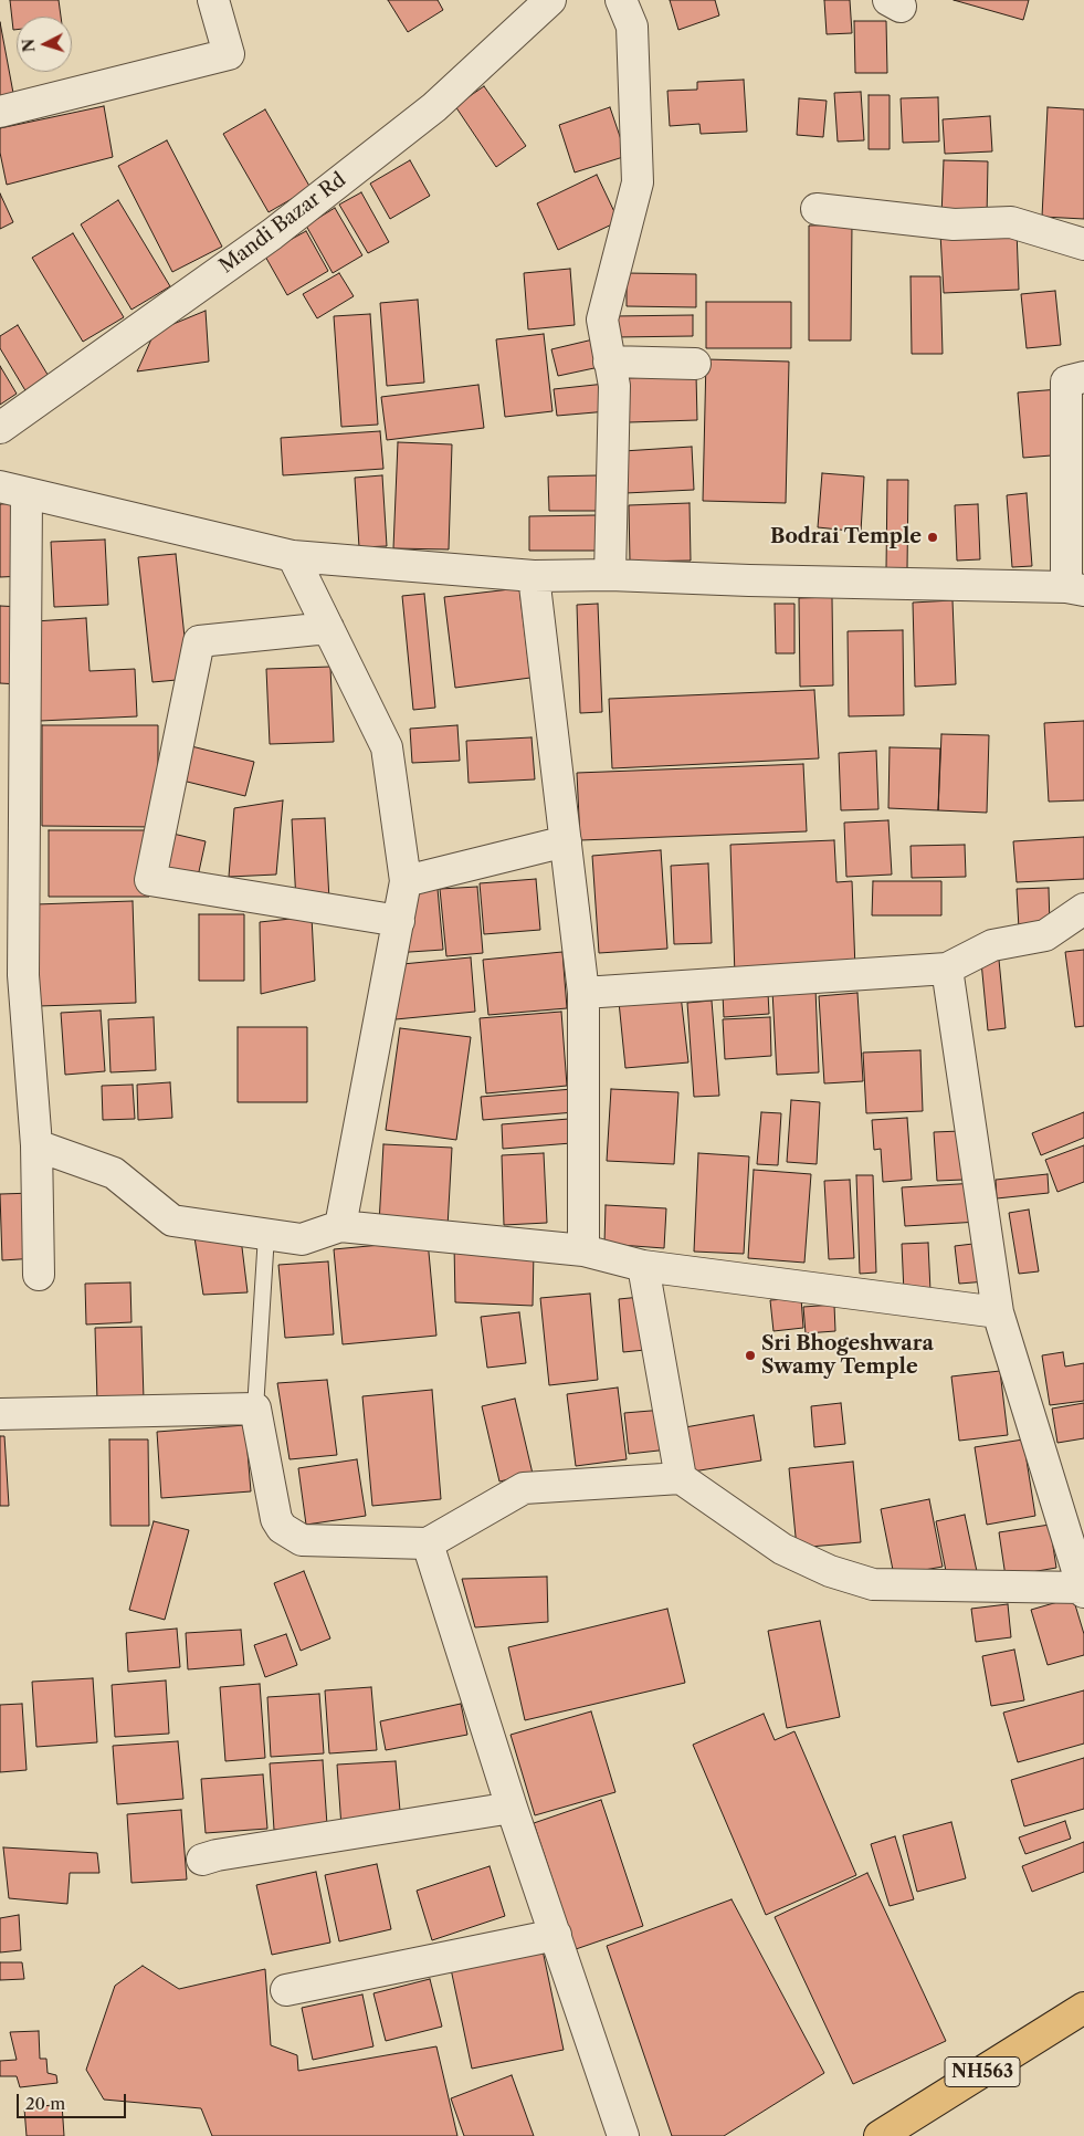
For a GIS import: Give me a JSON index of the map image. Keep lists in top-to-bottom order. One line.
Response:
{"streets":{"highway":["NH563"],"street":["Mandi Bazar Rd"]},"places":["Bodrai Temple","Sri Bhogeshwara Swamy Temple"],"scale_bar":"20 m","north":"left"}
